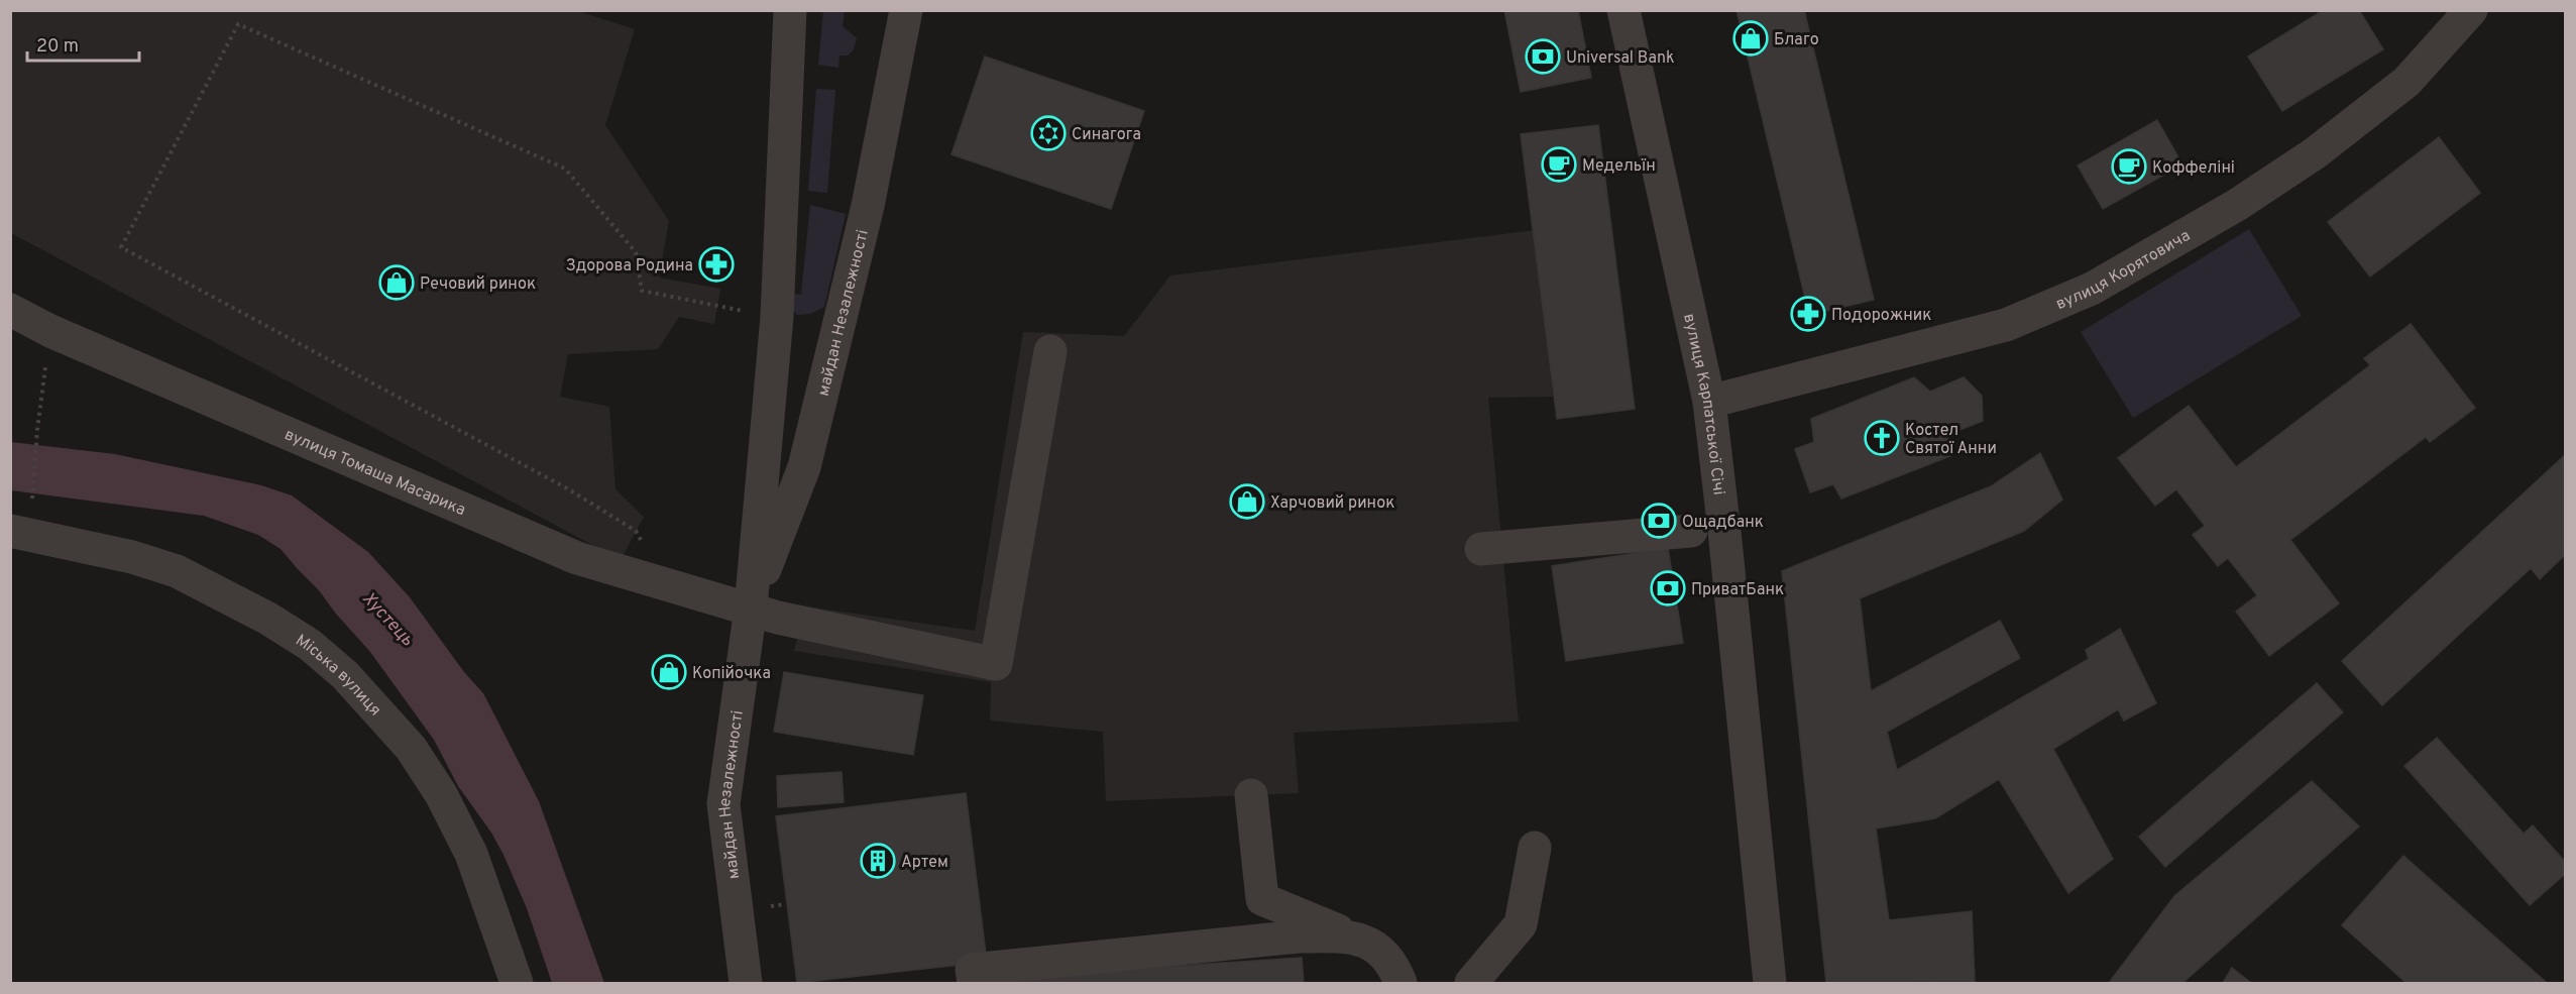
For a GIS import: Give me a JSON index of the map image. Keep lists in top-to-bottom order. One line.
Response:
{"streets":{"street":["вулиця Корятовича","майдан Незалежності","вулиця Карпатської Січі","вулиця Томаша Масарика","Міська вулиця"]},"crossings":[["вулиця Корятовича","вулиця Карпатської Січі"],["майдан Незалежності","вулиця Томаша Масарика"]],"water":["Хустець"],"places":{"shop":["Благо","Речовий ринок","Харчовий ринок","Копійочка"],"bank":["Universal Bank","Ощадбанк","ПриватБанк"],"synagogue":["Синагога"],"cafe":["Медельїн","Коффеліні"],"pharmacy":["Здорова Родина","Подорожник"],"church":["Костел Святої Анни"],"building":["Артем"]},"scale_bar":"20 m"}
